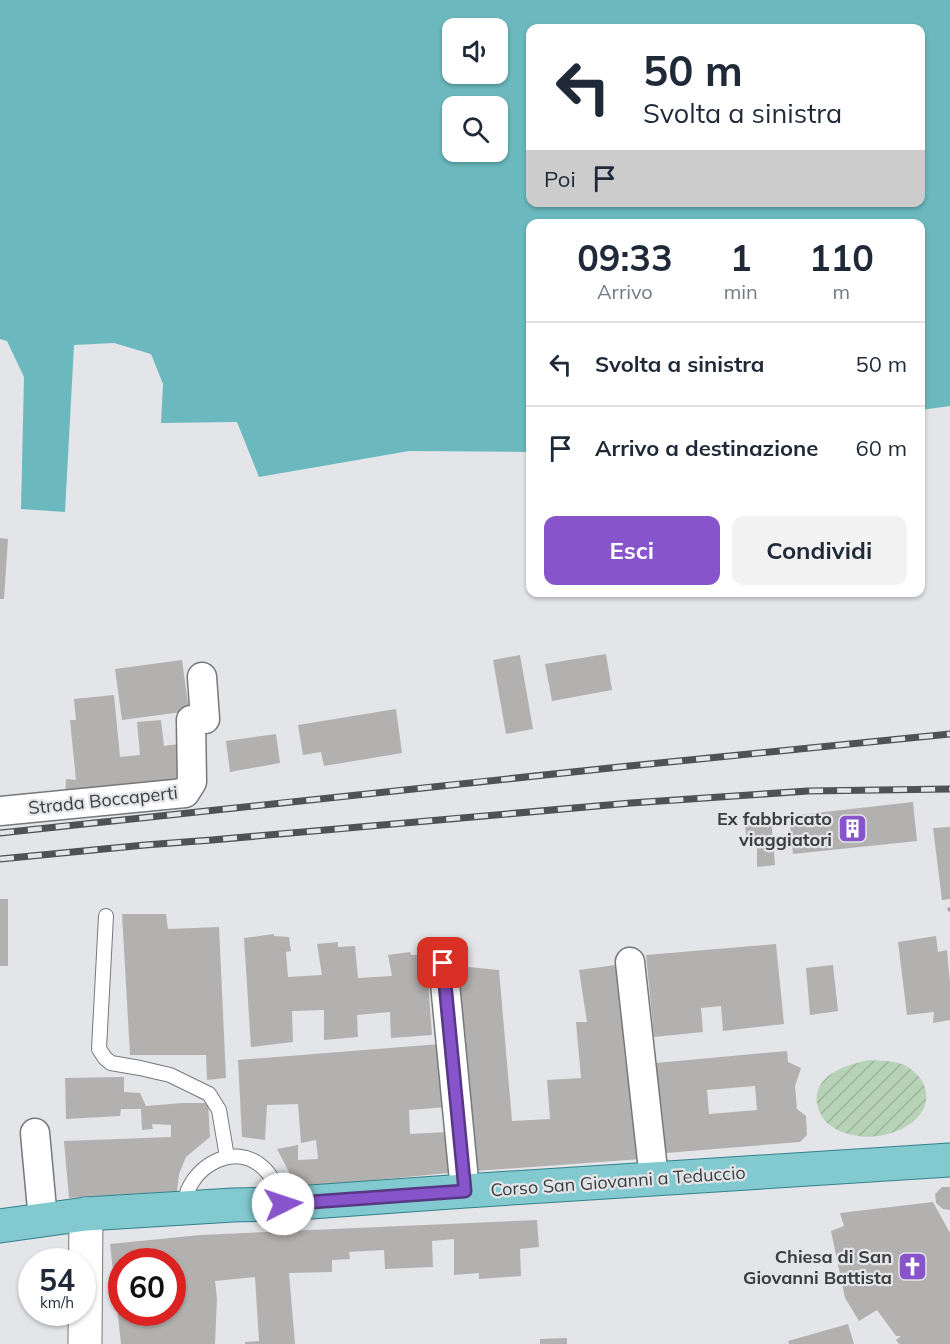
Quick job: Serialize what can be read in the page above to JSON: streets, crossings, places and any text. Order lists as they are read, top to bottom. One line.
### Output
{"streets":{"main road":["Corso San Giovanni a Teduccio"],"street":["Strada Boccaperti"]},"places":{"building":["Ex fabbricato viaggiatori"],"church":["Chiesa di San Giovanni Battista"]},"page":{"turn":["50 m","Svolta a sinistra"],"then":"Poi","eta":["09:33","Arrivo","1","min","110","m"],"list":[{"name":"Svolta a sinistra","value":"50 m"},{"name":"Arrivo a destinazione","value":"60 m"}],"buttons":["Esci","Condividi"],"speed":"54 km/h","limit":"60"}}
